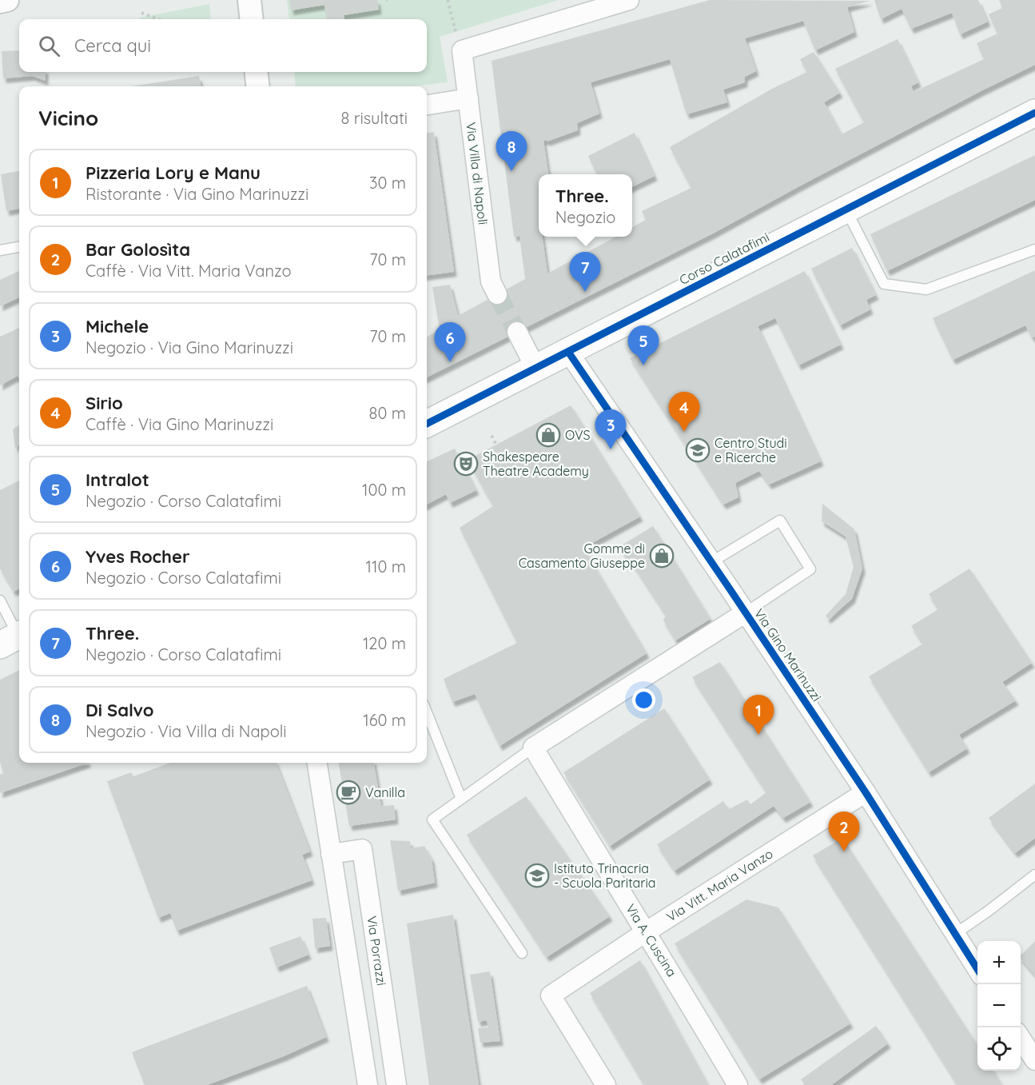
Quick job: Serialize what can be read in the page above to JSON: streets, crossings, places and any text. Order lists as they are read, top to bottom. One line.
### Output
{"streets":{"main road":["Corso Calatafimi"],"street":["Via Villa di Napoli","Via Gino Marinuzzi","Via Vitt. Maria Vanzo","Via A. Cuscina","Via Porrazzi"]},"crossings":[["Corso Calatafimi","Via Gino Marinuzzi"],["Via Gino Marinuzzi","Via Vitt. Maria Vanzo"],["Via Vitt. Maria Vanzo","Via A. Cuscina"]],"places":{"shop":["OVS","Gomme di Casamento Giuseppe"],"school or university":["Centro Studi e Ricerche","Istituto Trinacria - Scuola Paritaria"],"theatre":["Shakespeare Theatre Academy"],"cafe":["Vanilla"]},"page":{"search":"Cerca qui","heading":["Vicino","8 risultati"],"pins":["8","7","6","5","4","3","1","2"],"list":[{"mark":"1","name":"Pizzeria Lory e Manu","note":"Ristorante · Via Gino Marinuzzi","value":"30 m"},{"mark":"2","name":"Bar Golosìta","note":"Caffè · Via Vitt. Maria Vanzo","value":"70 m"},{"mark":"3","name":"Michele","note":"Negozio · Via Gino Marinuzzi","value":"70 m"},{"mark":"4","name":"Sirio","note":"Caffè · Via Gino Marinuzzi","value":"80 m"},{"mark":"5","name":"Intralot","note":"Negozio · Corso Calatafimi","value":"100 m"},{"mark":"6","name":"Yves Rocher","note":"Negozio · Corso Calatafimi","value":"110 m"},{"mark":"7","name":"Three.","note":"Negozio · Corso Calatafimi","value":"120 m"},{"mark":"8","name":"Di Salvo","note":"Negozio · Via Villa di Napoli","value":"160 m"}],"popup":["Three.","Negozio"],"map_buttons":["+","−"]}}
